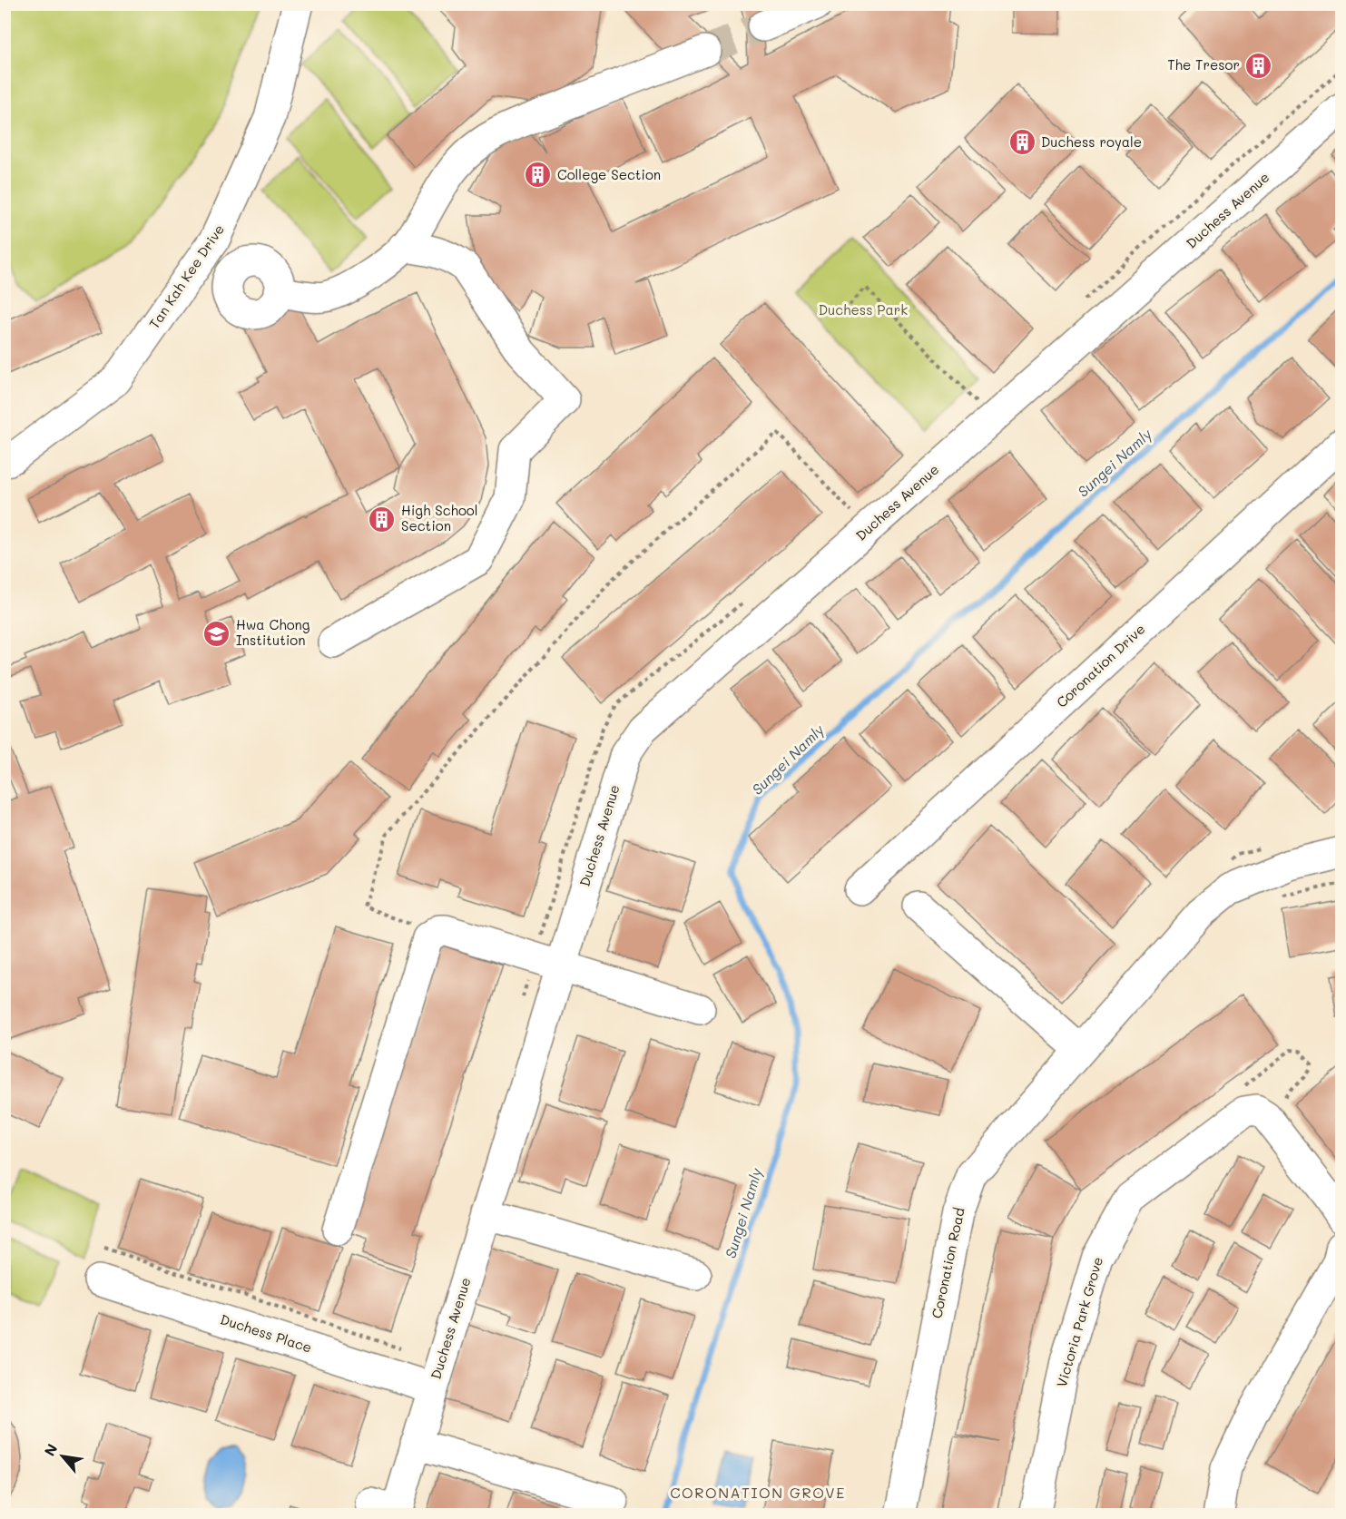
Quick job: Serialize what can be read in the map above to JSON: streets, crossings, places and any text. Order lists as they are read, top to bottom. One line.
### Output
{"streets":{"street":["Duchess Avenue","Tan Kah Kee Drive","Coronation Drive","Coronation Road","Victoria Park Grove","Duchess Place"]},"crossings":[["Duchess Avenue","Duchess Place"]],"districts":["CORONATION GROVE"],"water":["Sungei Namly"],"parks":["Duchess Park"],"places":{"building":["The Tresor","Duchess royale","College Section","High School Section"],"school or university":["Hwa Chong Institution"]},"north":"top left"}
